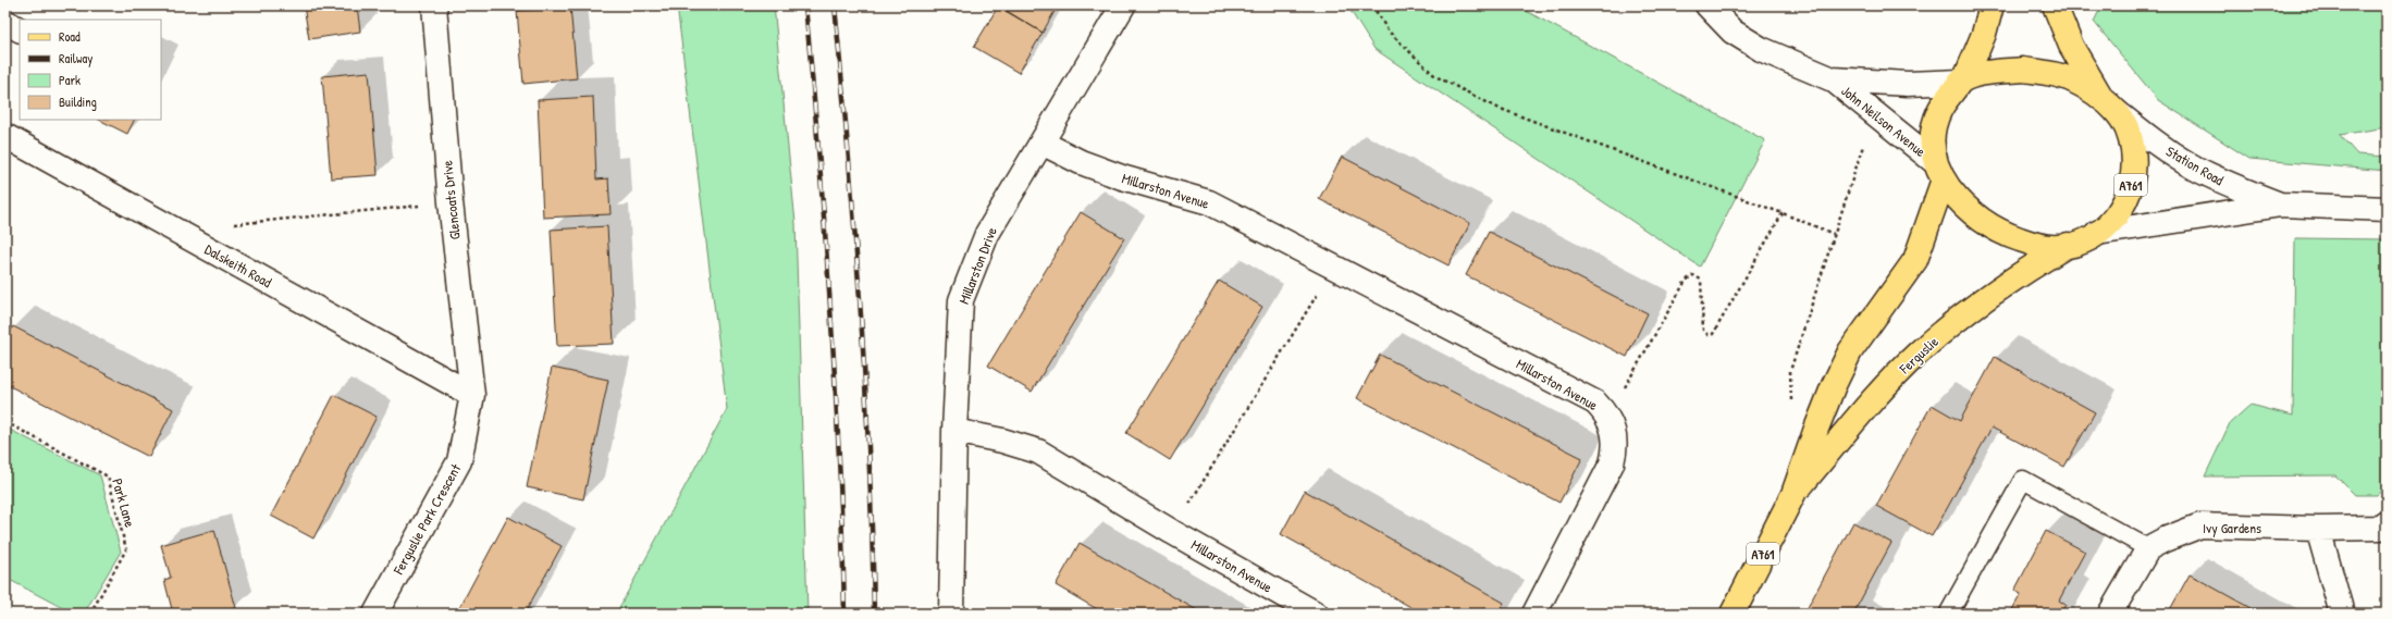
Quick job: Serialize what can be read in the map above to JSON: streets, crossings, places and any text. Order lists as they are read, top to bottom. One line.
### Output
{"streets":{"main road":["A761","Ferguslie"],"street":["John Neilson Avenue","Station Road","Millarston Avenue","Glencoats Drive","Dalskeith Road","Millarston Drive","Ferguslie Park Crescent","Ivy Gardens"],"path":["Park Lane"]},"crossings":[["John Neilson Avenue","A761"],["John Neilson Avenue","Ferguslie"],["Station Road","A761"],["A761","Ferguslie"],["Millarston Avenue","Millarston Drive"],["Glencoats Drive","Dalskeith Road"],["Glencoats Drive","Ferguslie Park Crescent"],["Dalskeith Road","Ferguslie Park Crescent"]],"legend":["Road","Railway","Park","Building"]}
